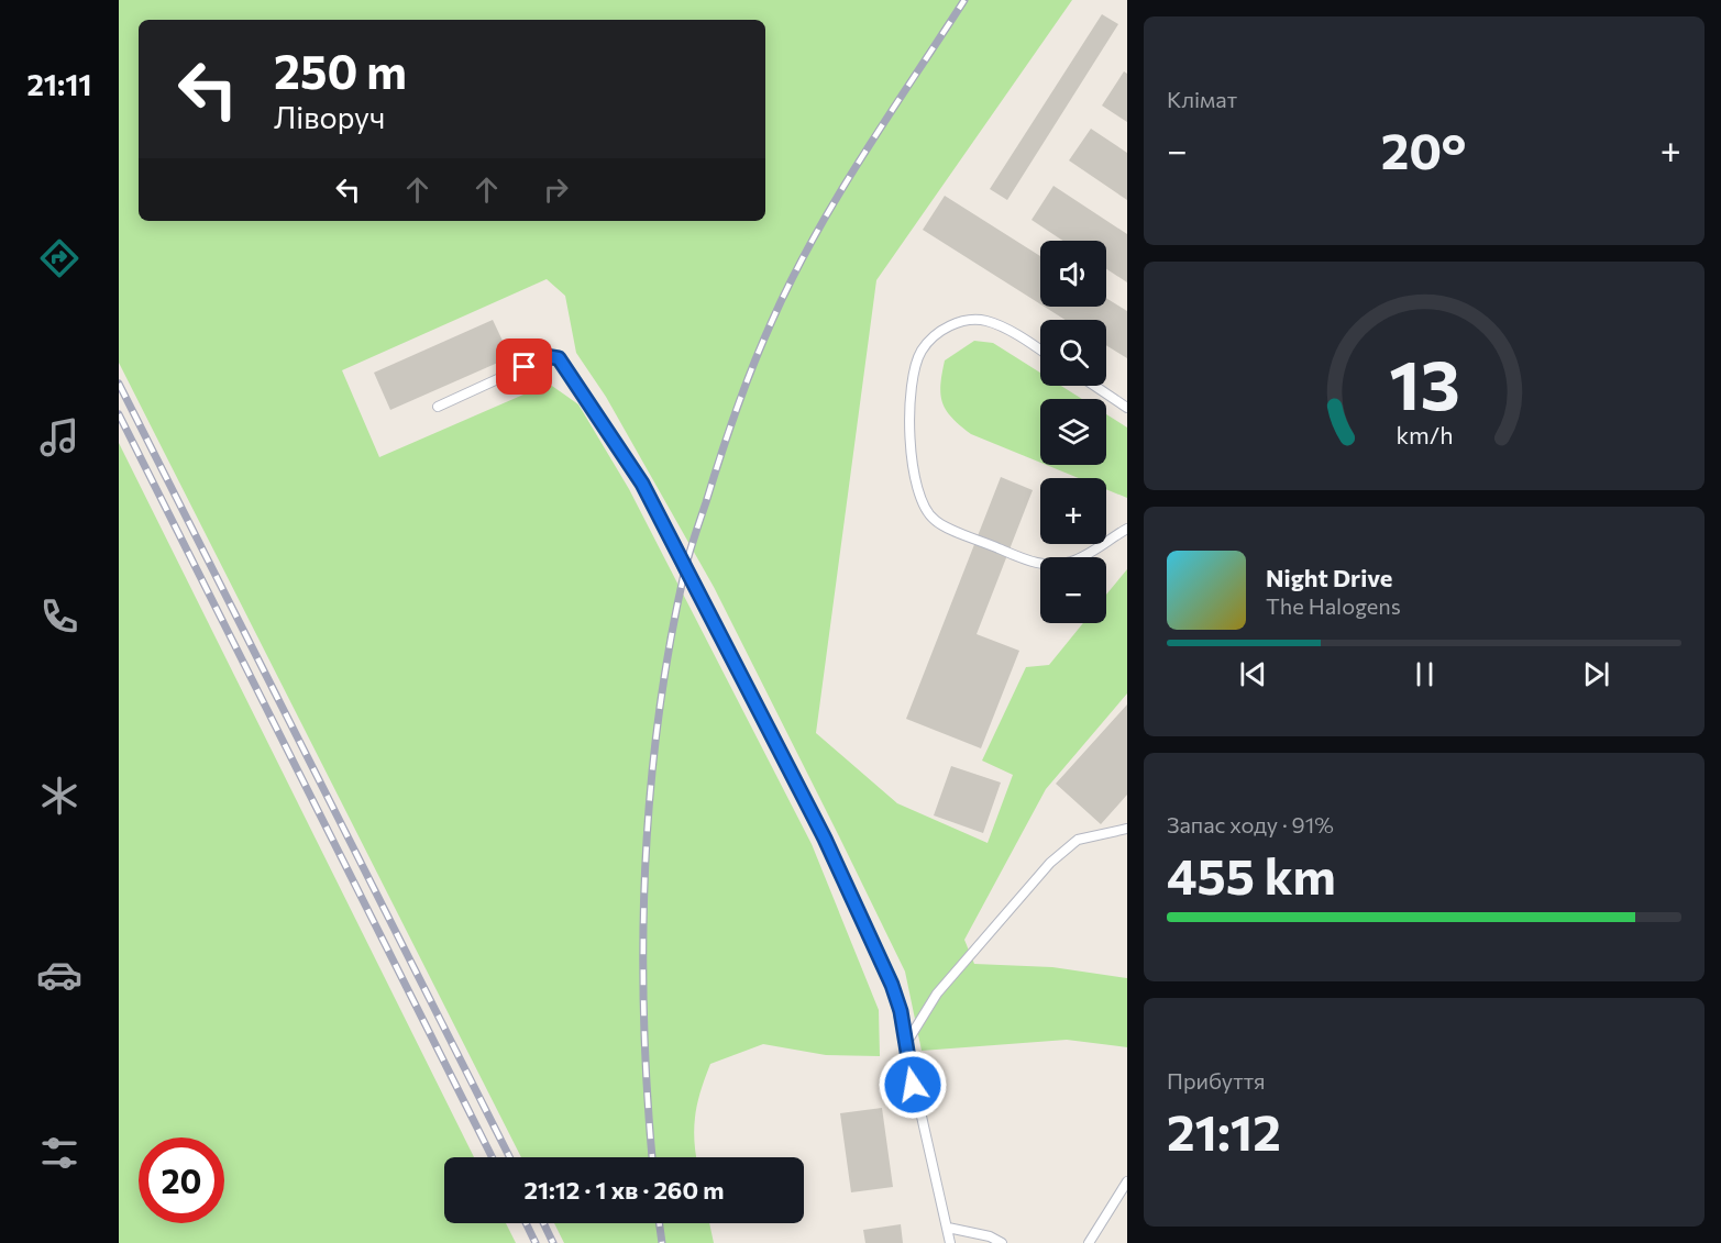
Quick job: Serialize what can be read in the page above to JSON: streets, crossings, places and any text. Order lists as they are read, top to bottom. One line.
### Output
{"page":{"tabs":"21:11","tile":["Клімат",["Запас ходу · 91%","455 km"],["Прибуття","21:12"]],"turn":["250 m","Ліворуч"],"heat":["−","20°","+"],"map_buttons":["+","−"],"song":["Night Drive","The Halogens"],"limit":"20","trip":"21:12 · 1 хв · 260 m","gauge":["13","km/h"]}}
